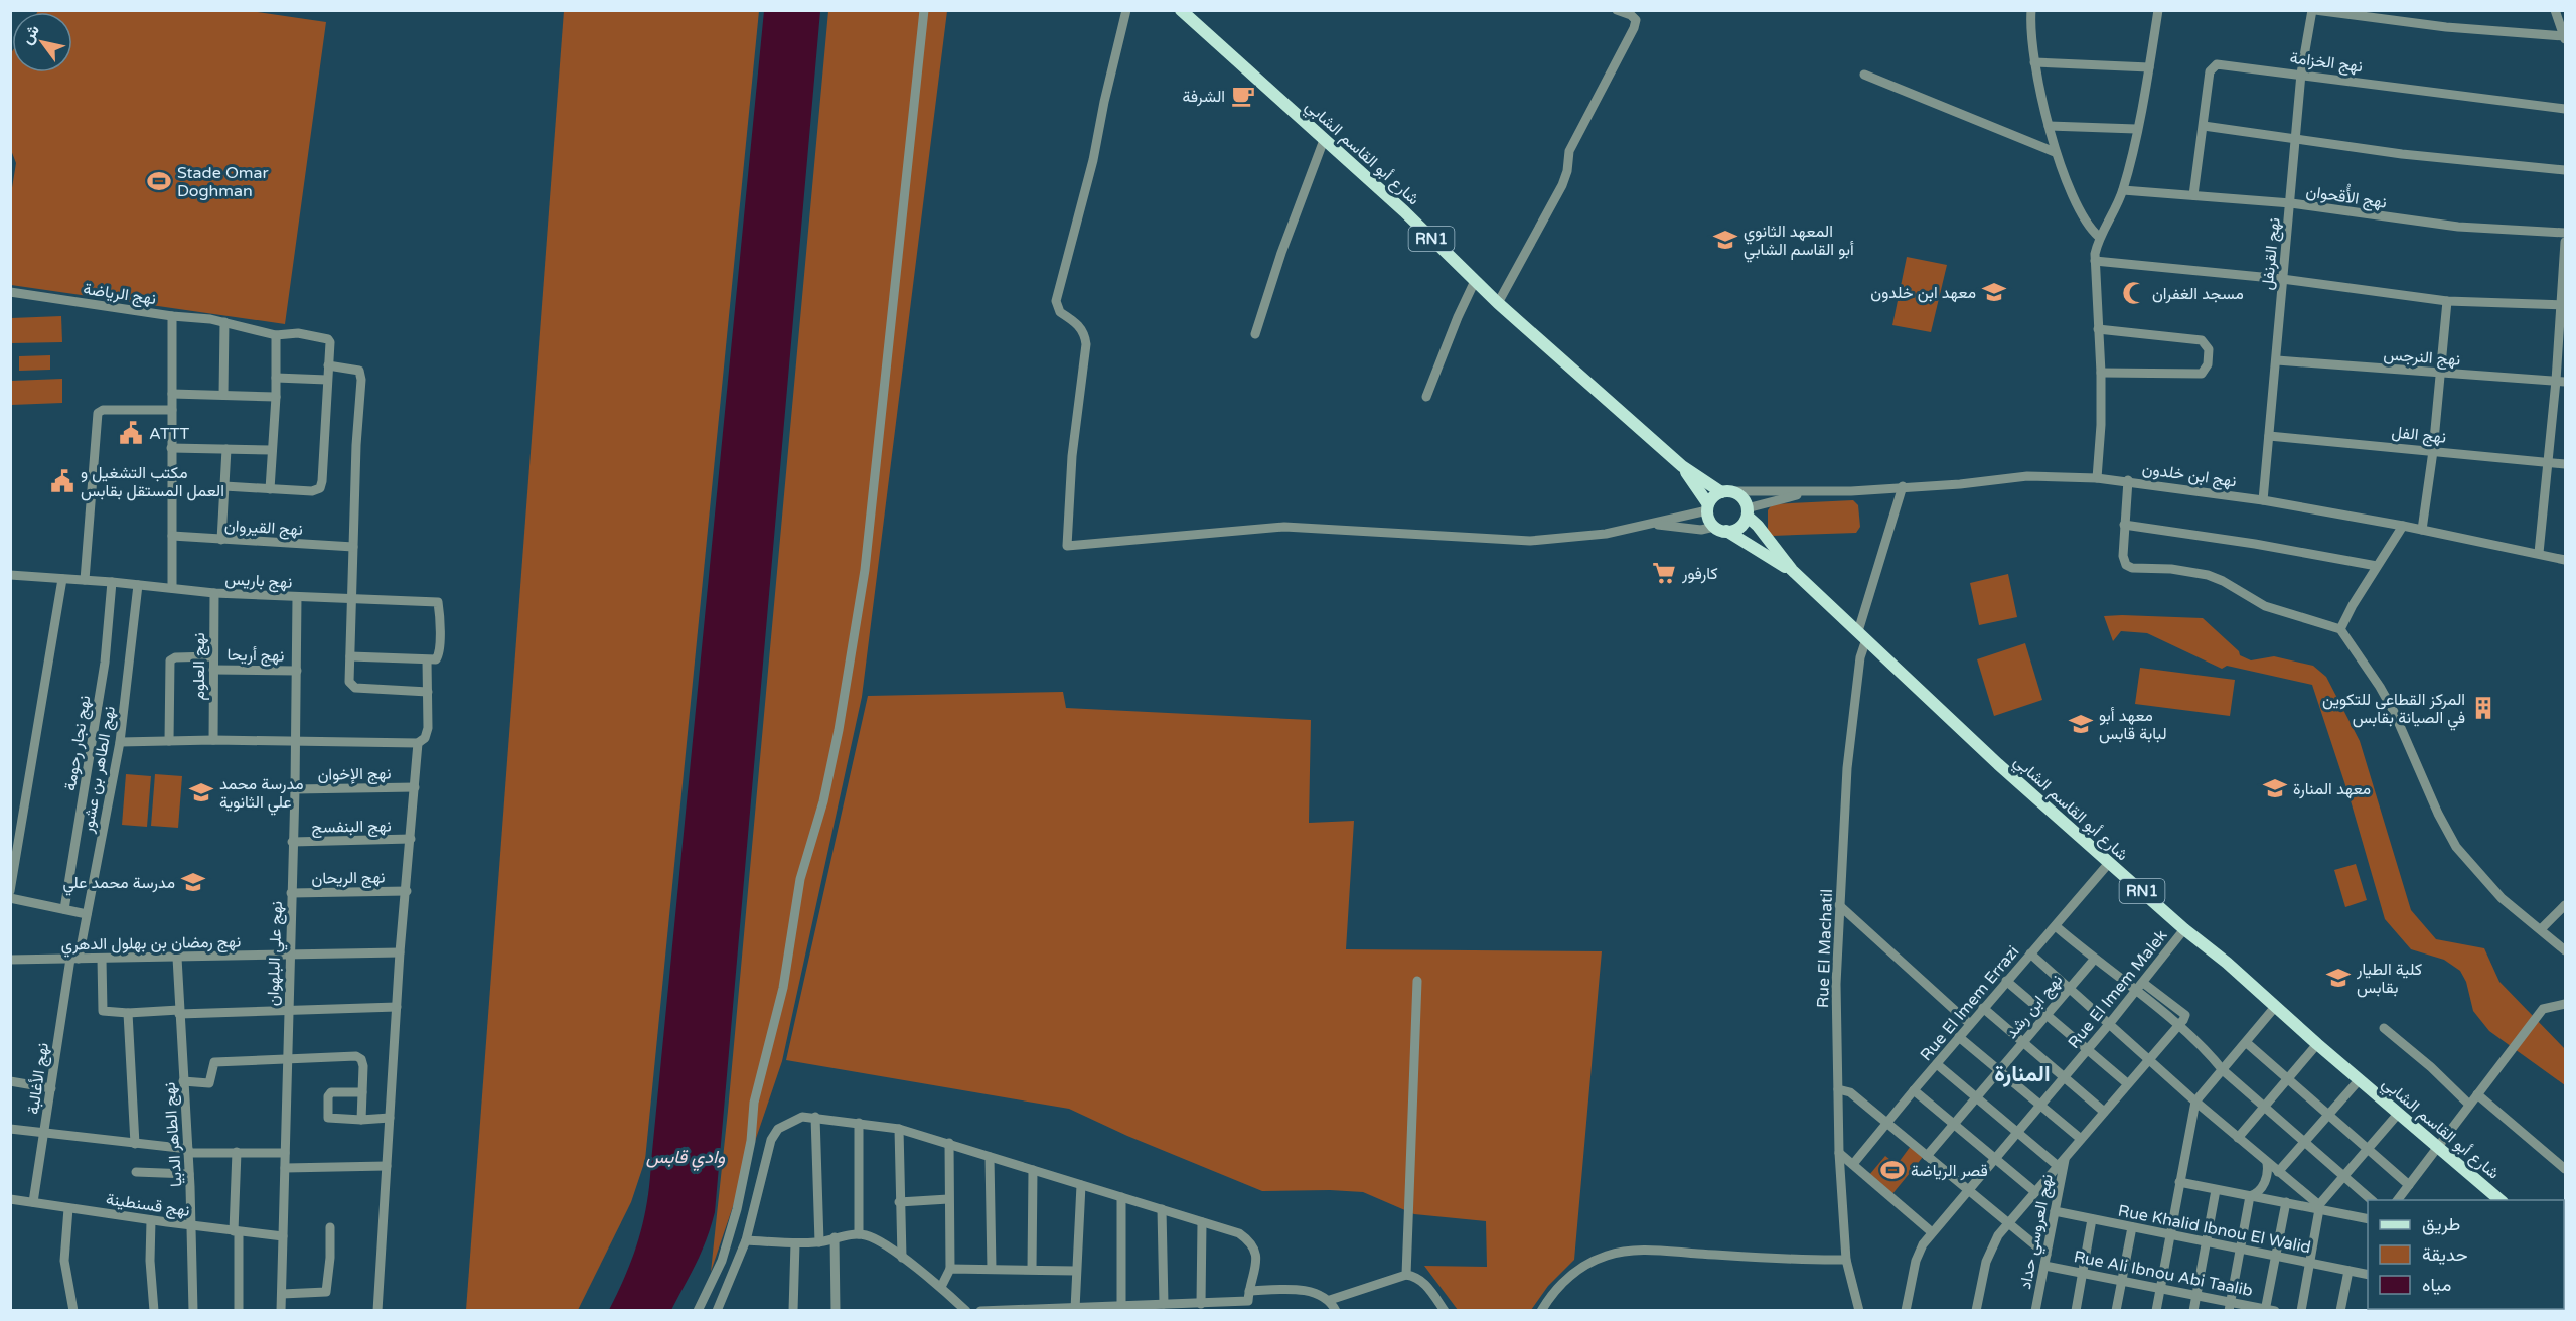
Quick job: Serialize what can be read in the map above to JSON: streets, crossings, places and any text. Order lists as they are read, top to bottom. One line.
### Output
{"streets":{"main road":["شارع أبو القاسم الشابي","RN1"],"street":["نهج الخزامة","نهج الأُقحوان","نهج القرنفل","نهج الرياضة","نهج النرجس","نهج الفل","نهج ابن خلدون","نهج القيروان","نهج باريس","نهج أريحا","نهج العلوم","نهج نجار رحومة","نهج الطاهر بن عشور","نهج الإخوان","نهج البنفسج","نهج الريحان","نهج رمضان بن بهلول الدهري","Rue El Machatil","نهج علي البلهوان","Rue El Imem Malek","Rue El Imem Errazi","نهج ابن رشد","نهج الأغالبة","نهج الطاهر الدبيا","نهج قسنطينة","Rue Khalid Ibnou El Walid","نهج العروسي حداد","Rue Ali Ibnou Abi Taalib"]},"crossings":[["نهج الخزامة","نهج الأُقحوان"],["نهج الخزامة","نهج القرنفل"],["شارع أبو القاسم الشابي","RN1"],["شارع أبو القاسم الشابي","Rue El Machatil"],["شارع أبو القاسم الشابي","Rue El Imem Malek"],["شارع أبو القاسم الشابي","Rue El Imem Errazi"],["نهج الأُقحوان","نهج القرنفل"],["نهج القرنفل","نهج النرجس"],["نهج القرنفل","نهج الفل"],["نهج القرنفل","نهج ابن خلدون"],["نهج ابن خلدون","Rue El Machatil"],["نهج باريس","نهج العلوم"],["نهج باريس","نهج نجار رحومة"],["نهج باريس","نهج الطاهر بن عشور"],["نهج باريس","نهج علي البلهوان"],["نهج أريحا","نهج العلوم"],["نهج أريحا","نهج علي البلهوان"],["نهج الطاهر بن عشور","نهج رمضان بن بهلول الدهري"],["نهج الطاهر بن عشور","نهج الأغالبة"],["نهج الإخوان","نهج علي البلهوان"],["نهج البنفسج","نهج علي البلهوان"],["نهج الريحان","نهج علي البلهوان"],["نهج رمضان بن بهلول الدهري","نهج علي البلهوان"],["نهج رمضان بن بهلول الدهري","نهج الأغالبة"],["نهج رمضان بن بهلول الدهري","نهج الطاهر الدبيا"],["نهج علي البلهوان","نهج قسنطينة"],["نهج الأغالبة","نهج قسنطينة"],["نهج الطاهر الدبيا","نهج قسنطينة"],["Rue Khalid Ibnou El Walid","نهج العروسي حداد"],["نهج العروسي حداد","Rue Ali Ibnou Abi Taalib"]],"districts":["المنارة"],"water":["وادي قابس"],"places":{"cafe":["الشرفة"],"sports":["Stade Omar Doghman","قصر الرياضة"],"school or university":["المعهد الثانوي أبو القاسم الشابي","معهد ابن خلدون","معهد أبو لبابة قابس","معهد المنارة","مدرسة محمد علي الثانوية","مدرسة محمد علي","كلية الطيار بقابس"],"mosque":["مسجد الغفران"],"public building":["ATTT","مكتب التشغيل و العمل المستقل بقابس"],"supermarket":["كارفور"],"building":["المركز القطاعى للتكوين في الصيانة بقابس"]},"legend":["طريق","حديقة","مياه"],"north":"top left"}
